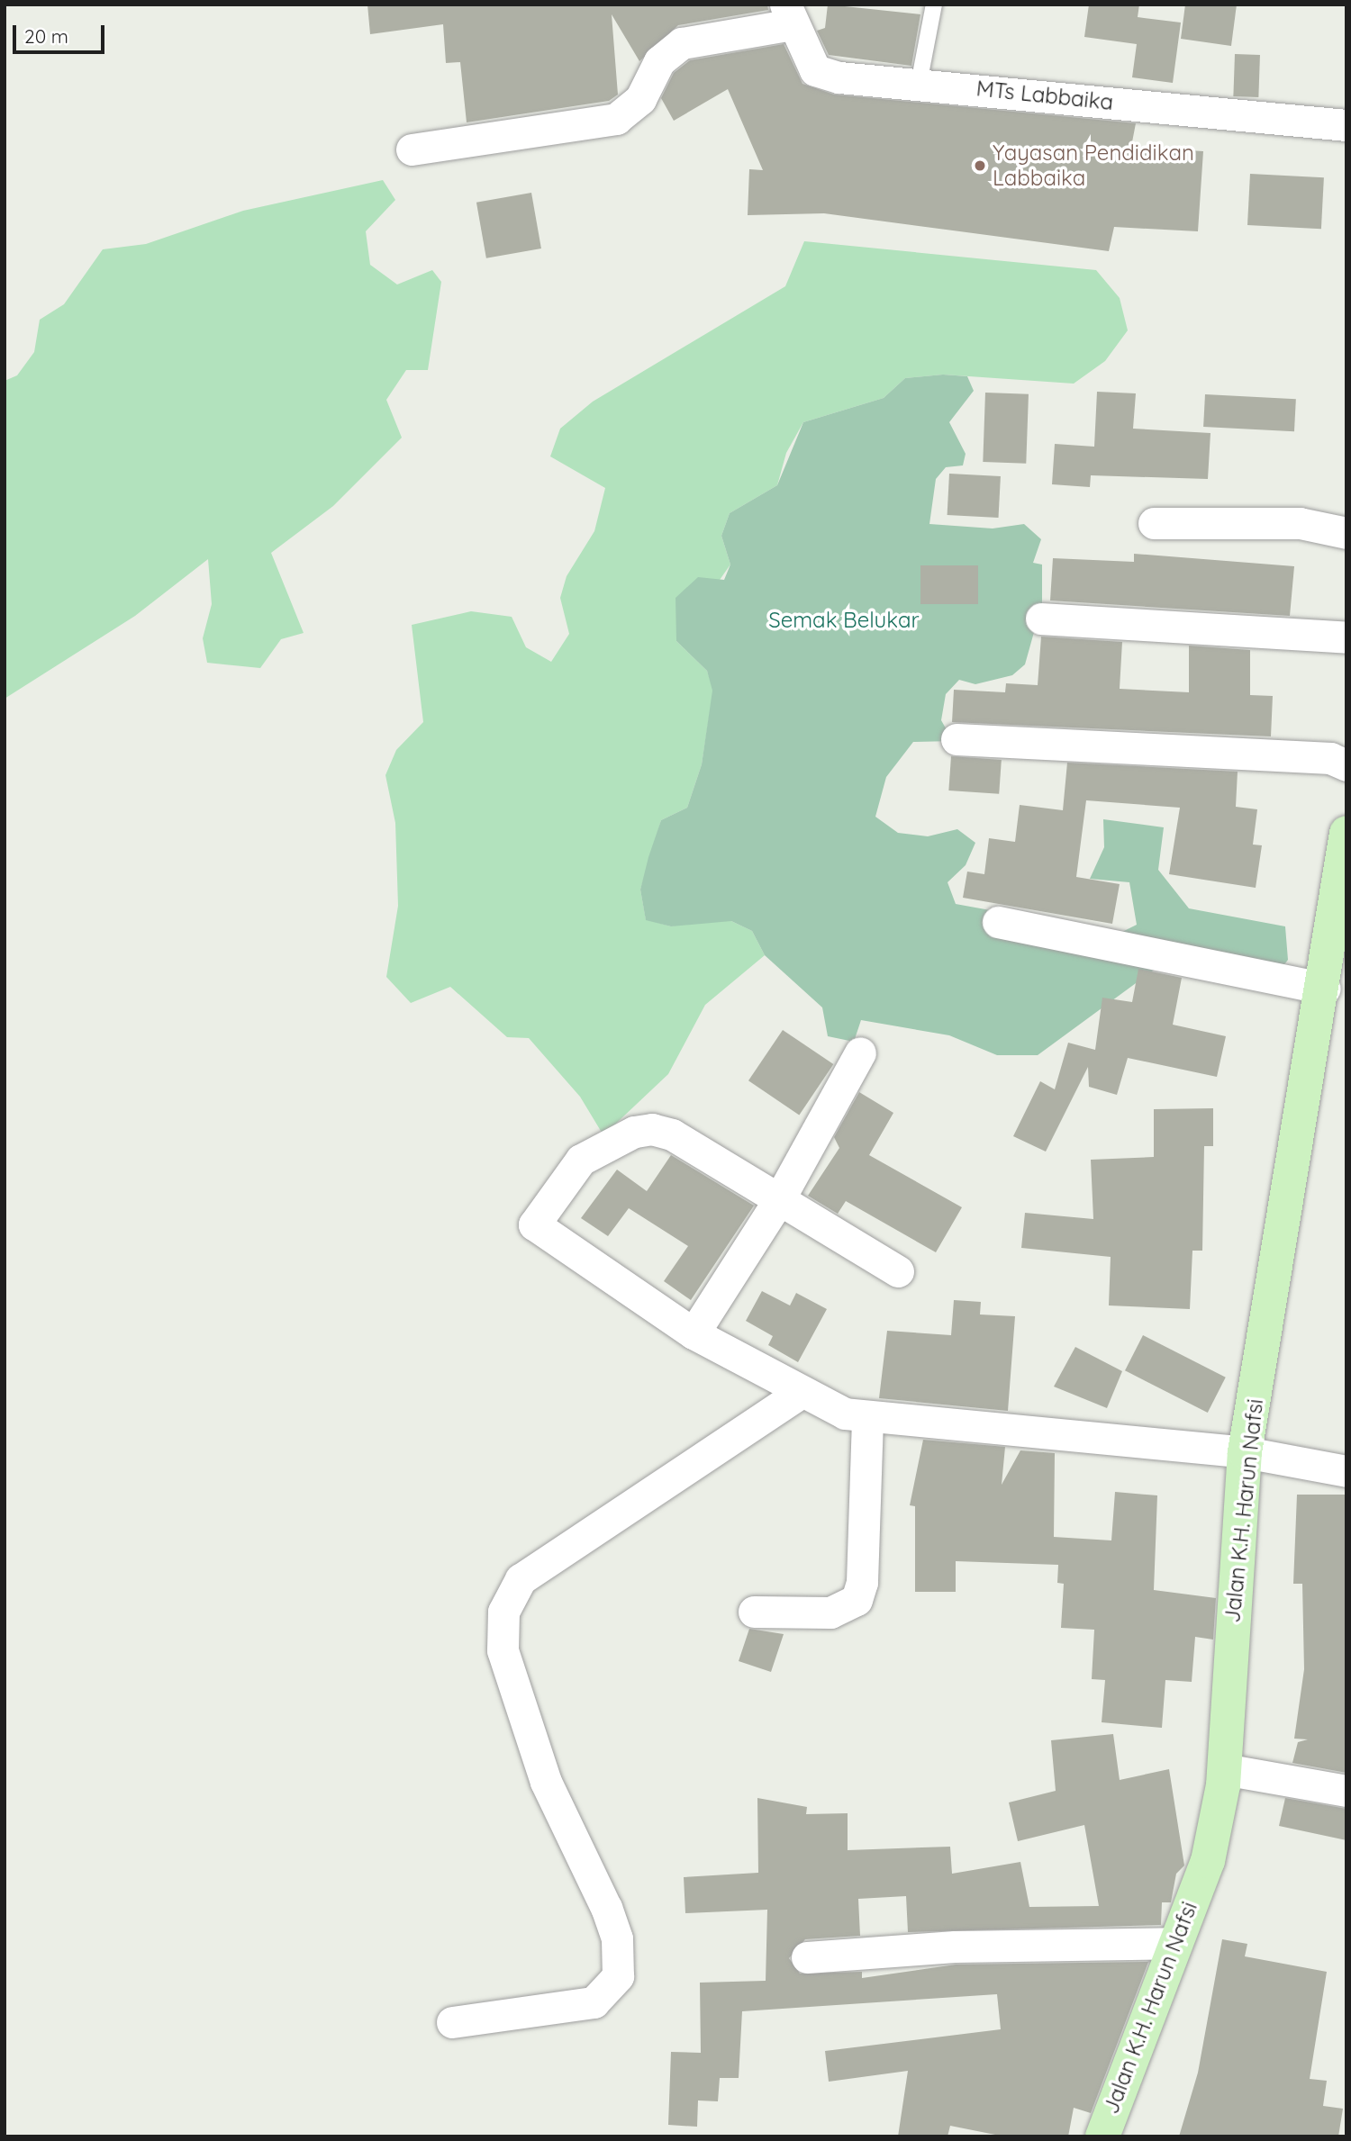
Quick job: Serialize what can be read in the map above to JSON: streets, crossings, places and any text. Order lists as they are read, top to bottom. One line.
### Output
{"streets":{"main road":["Jalan K.H. Harun Nafsi"],"street":["MTs Labbaika"]},"parks":["Semak Belukar"],"places":["Yayasan Pendidikan Labbaika"],"scale_bar":"20 m"}
